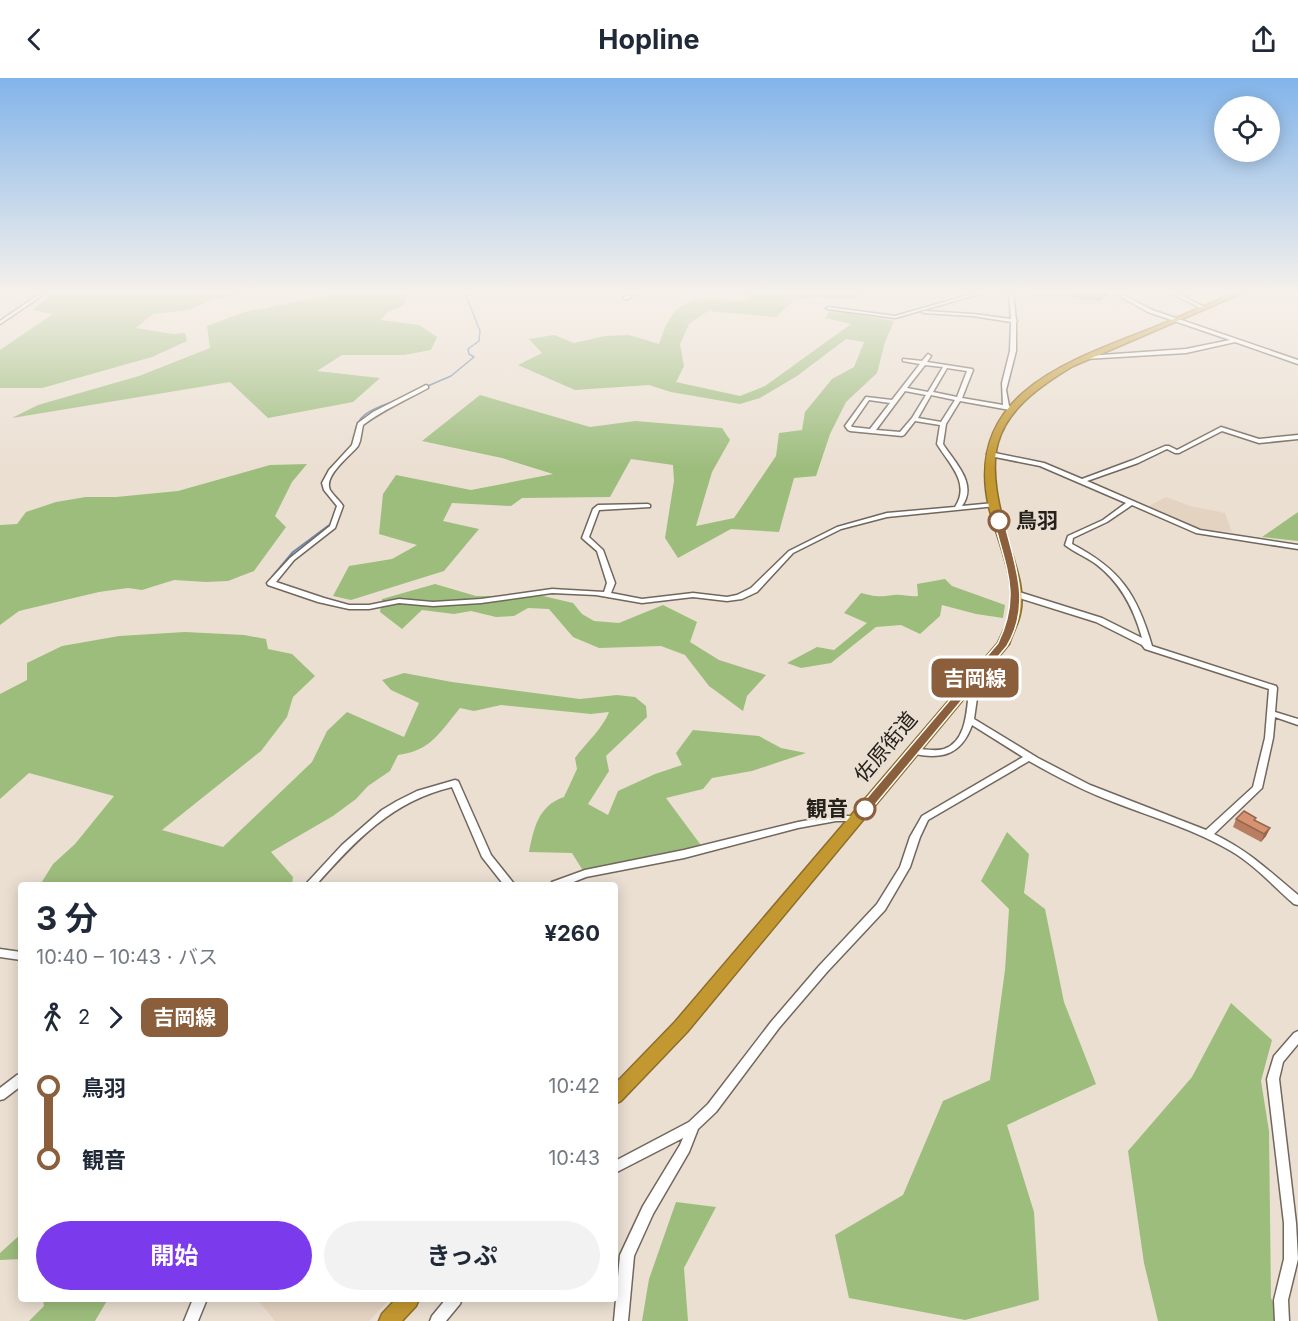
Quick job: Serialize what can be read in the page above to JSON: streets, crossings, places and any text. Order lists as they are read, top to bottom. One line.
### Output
{"streets":{"highway":["佐原街道"]},"places":["鳥羽","観音"],"lines":["bus line 吉岡線"],"page":{"header":"Hopline","on_map":"吉岡線","heading":["3 分","10:40 – 10:43 · バス","¥260"],"legs":["2","吉岡線"],"list":[{"name":"鳥羽","value":"10:42"},{"name":"観音","value":"10:43"}],"buttons":["開始","きっぷ"]}}
